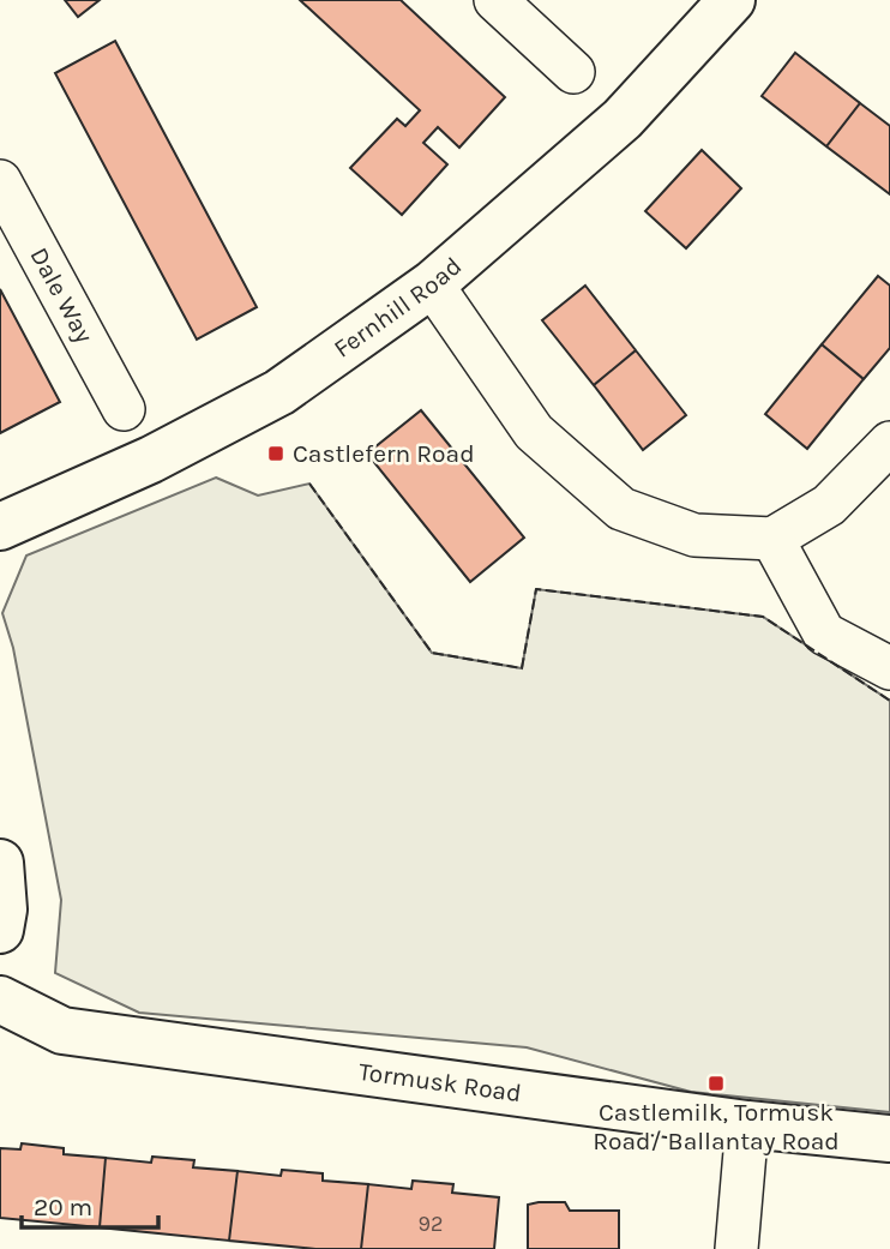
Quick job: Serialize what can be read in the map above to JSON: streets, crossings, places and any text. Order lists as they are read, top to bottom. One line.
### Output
{"streets":{"street":["Dale Way","Fernhill Road","Tormusk Road"]},"places":{"transit":["Castlefern Road","Castlemilk, Tormusk Road/ Ballantay Road"]},"house_numbers":["92"],"scale_bar":"20 m"}
